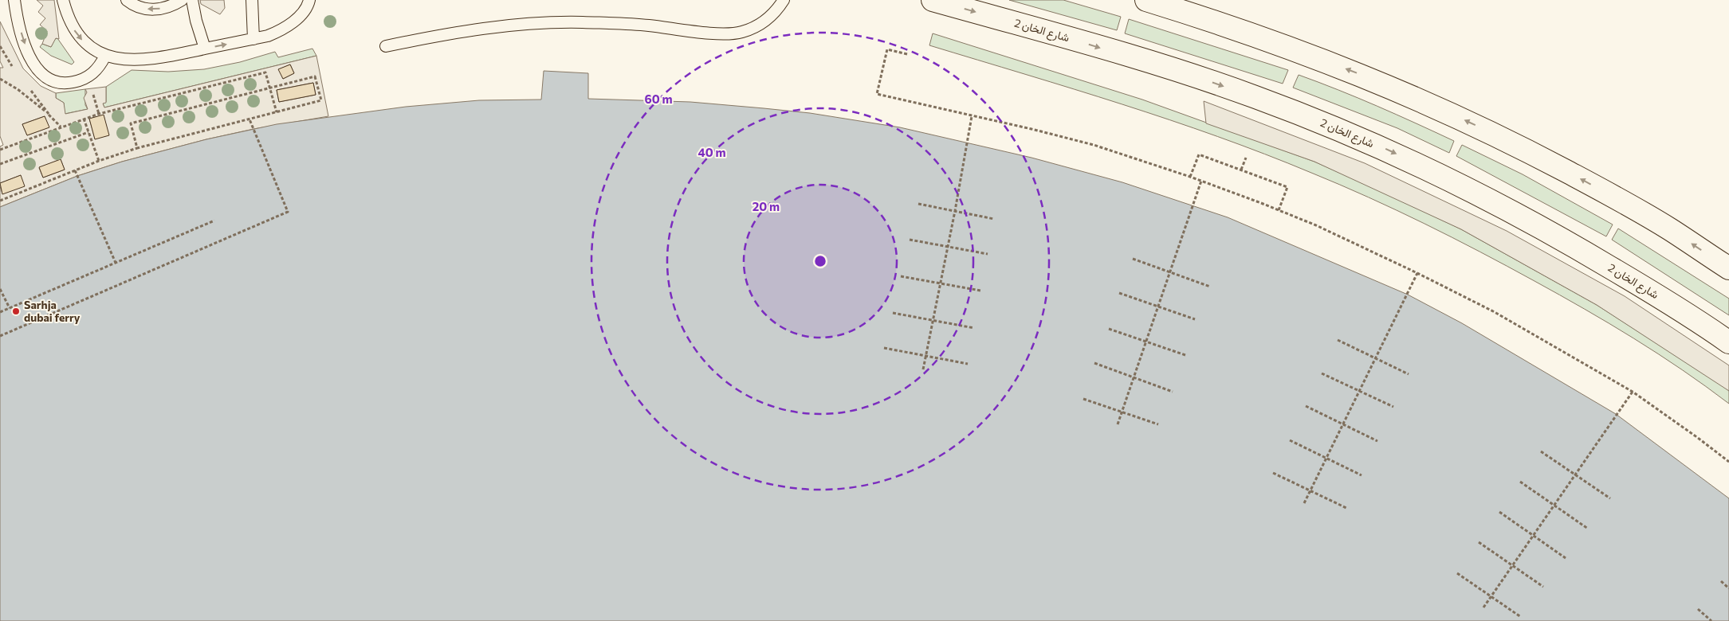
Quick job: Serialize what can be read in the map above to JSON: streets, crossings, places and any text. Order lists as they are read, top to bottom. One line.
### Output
{"streets":{"main road":["شارع الخان 2"]},"places":["Sarhja dubai ferry"],"rings":["60 m","40 m","20 m"]}
